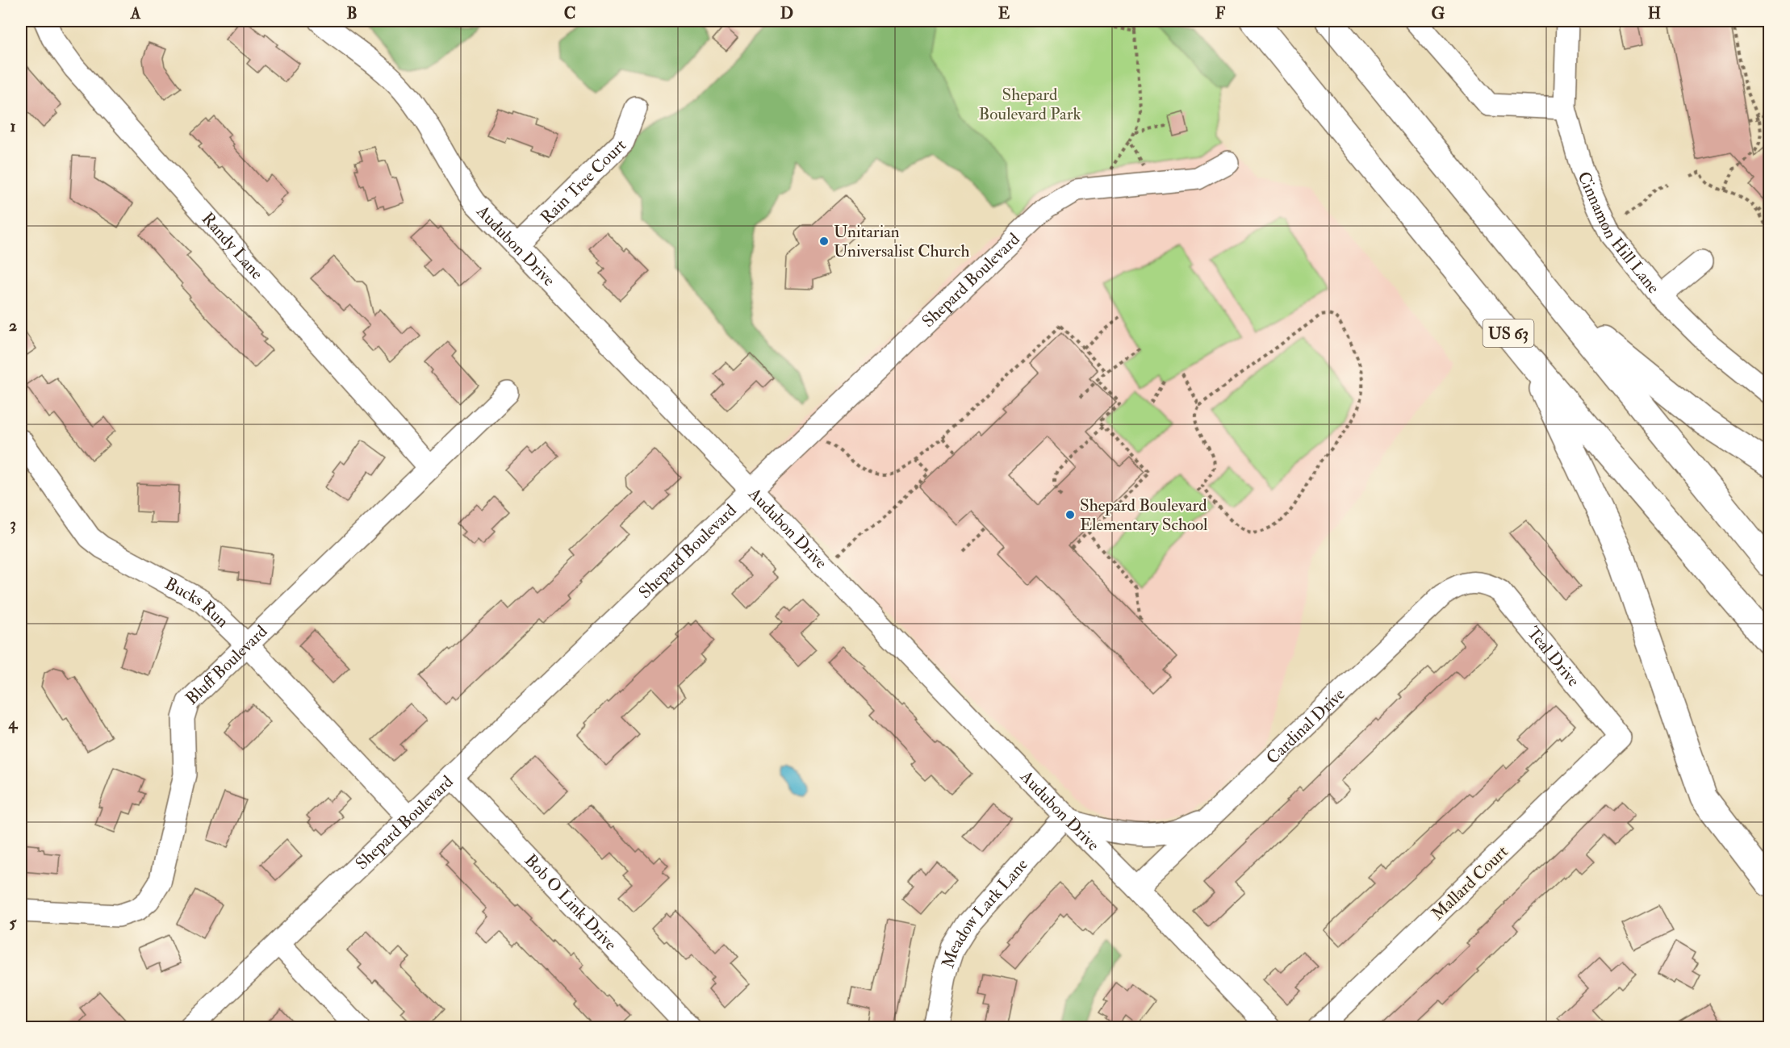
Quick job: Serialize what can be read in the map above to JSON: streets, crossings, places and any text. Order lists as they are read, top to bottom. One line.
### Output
{"streets":{"highway":["US 63"],"street":["Rain Tree Court","Cinnamon Hill Lane","Audubon Drive","Randy Lane","Shepard Boulevard","Bucks Run","Teal Drive","Bluff Boulevard","Cardinal Drive","Mallard Court","Bob O Link Drive","Meadow Lark Lane"]},"crossings":[["Rain Tree Court","Audubon Drive"],["Audubon Drive","Shepard Boulevard"],["Audubon Drive","Cardinal Drive"],["Audubon Drive","Meadow Lark Lane"],["Randy Lane","Bluff Boulevard"],["Shepard Boulevard","Bucks Run"],["Shepard Boulevard","Bob O Link Drive"],["Bucks Run","Bluff Boulevard"],["Teal Drive","Cardinal Drive"],["Teal Drive","Mallard Court"]],"parks":["Shepard Boulevard Park"],"places":["Unitarian Universalist Church","Shepard Boulevard Elementary School"],"grid":{"columns":["A","B","C","D","E","F","G","H"],"rows":["1","2","3","4","5"]}}
